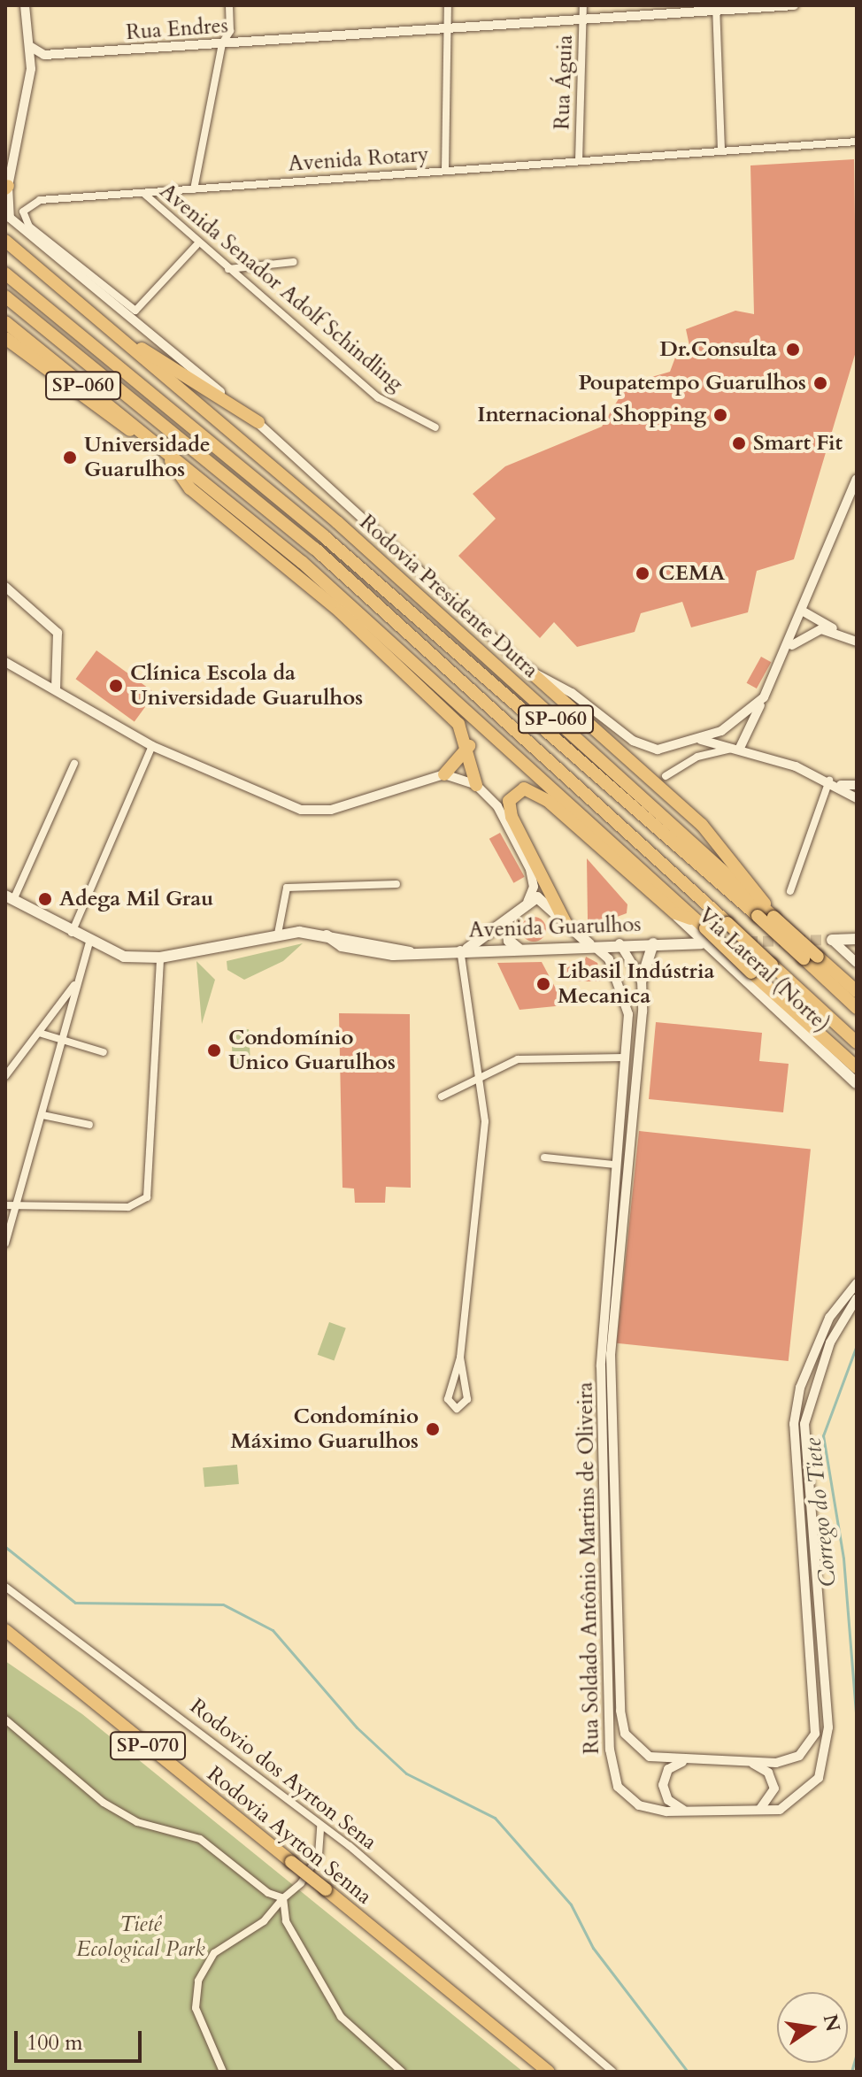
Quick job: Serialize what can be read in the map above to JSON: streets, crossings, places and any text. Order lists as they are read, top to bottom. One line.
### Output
{"streets":{"highway":["SP-060","Rodovia Presidente Dutra","SP-070","Rodovia Ayrton Senna"],"main road":["Avenida Guarulhos","Via Lateral (Norte)"],"street":["Rua Endres","Rua Águia","Avenida Rotary","Avenida Senador Adolf Schindling","Rua Soldado Antônio Martins de Oliveira","Rodovio dos Ayrton Sena"]},"crossings":[["Rua Endres","Rua Águia"],["Rua Águia","Avenida Rotary"],["Avenida Rotary","Avenida Senador Adolf Schindling"],["Avenida Guarulhos","Rua Soldado Antônio Martins de Oliveira"]],"water":["Corrego do Tiete"],"parks":["Tietê Ecological Park"],"places":["Dr.Consulta","Poupatempo Guarulhos","Internacional Shopping","Smart Fit","Universidade Guarulhos","CEMA","Clínica Escola da Universidade Guarulhos","Adega Mil Grau","Libasil Indústria Mecanica","Condomínio Unico Guarulhos","Condomínio Máximo Guarulhos"],"scale_bar":"100 m","north":"right"}
